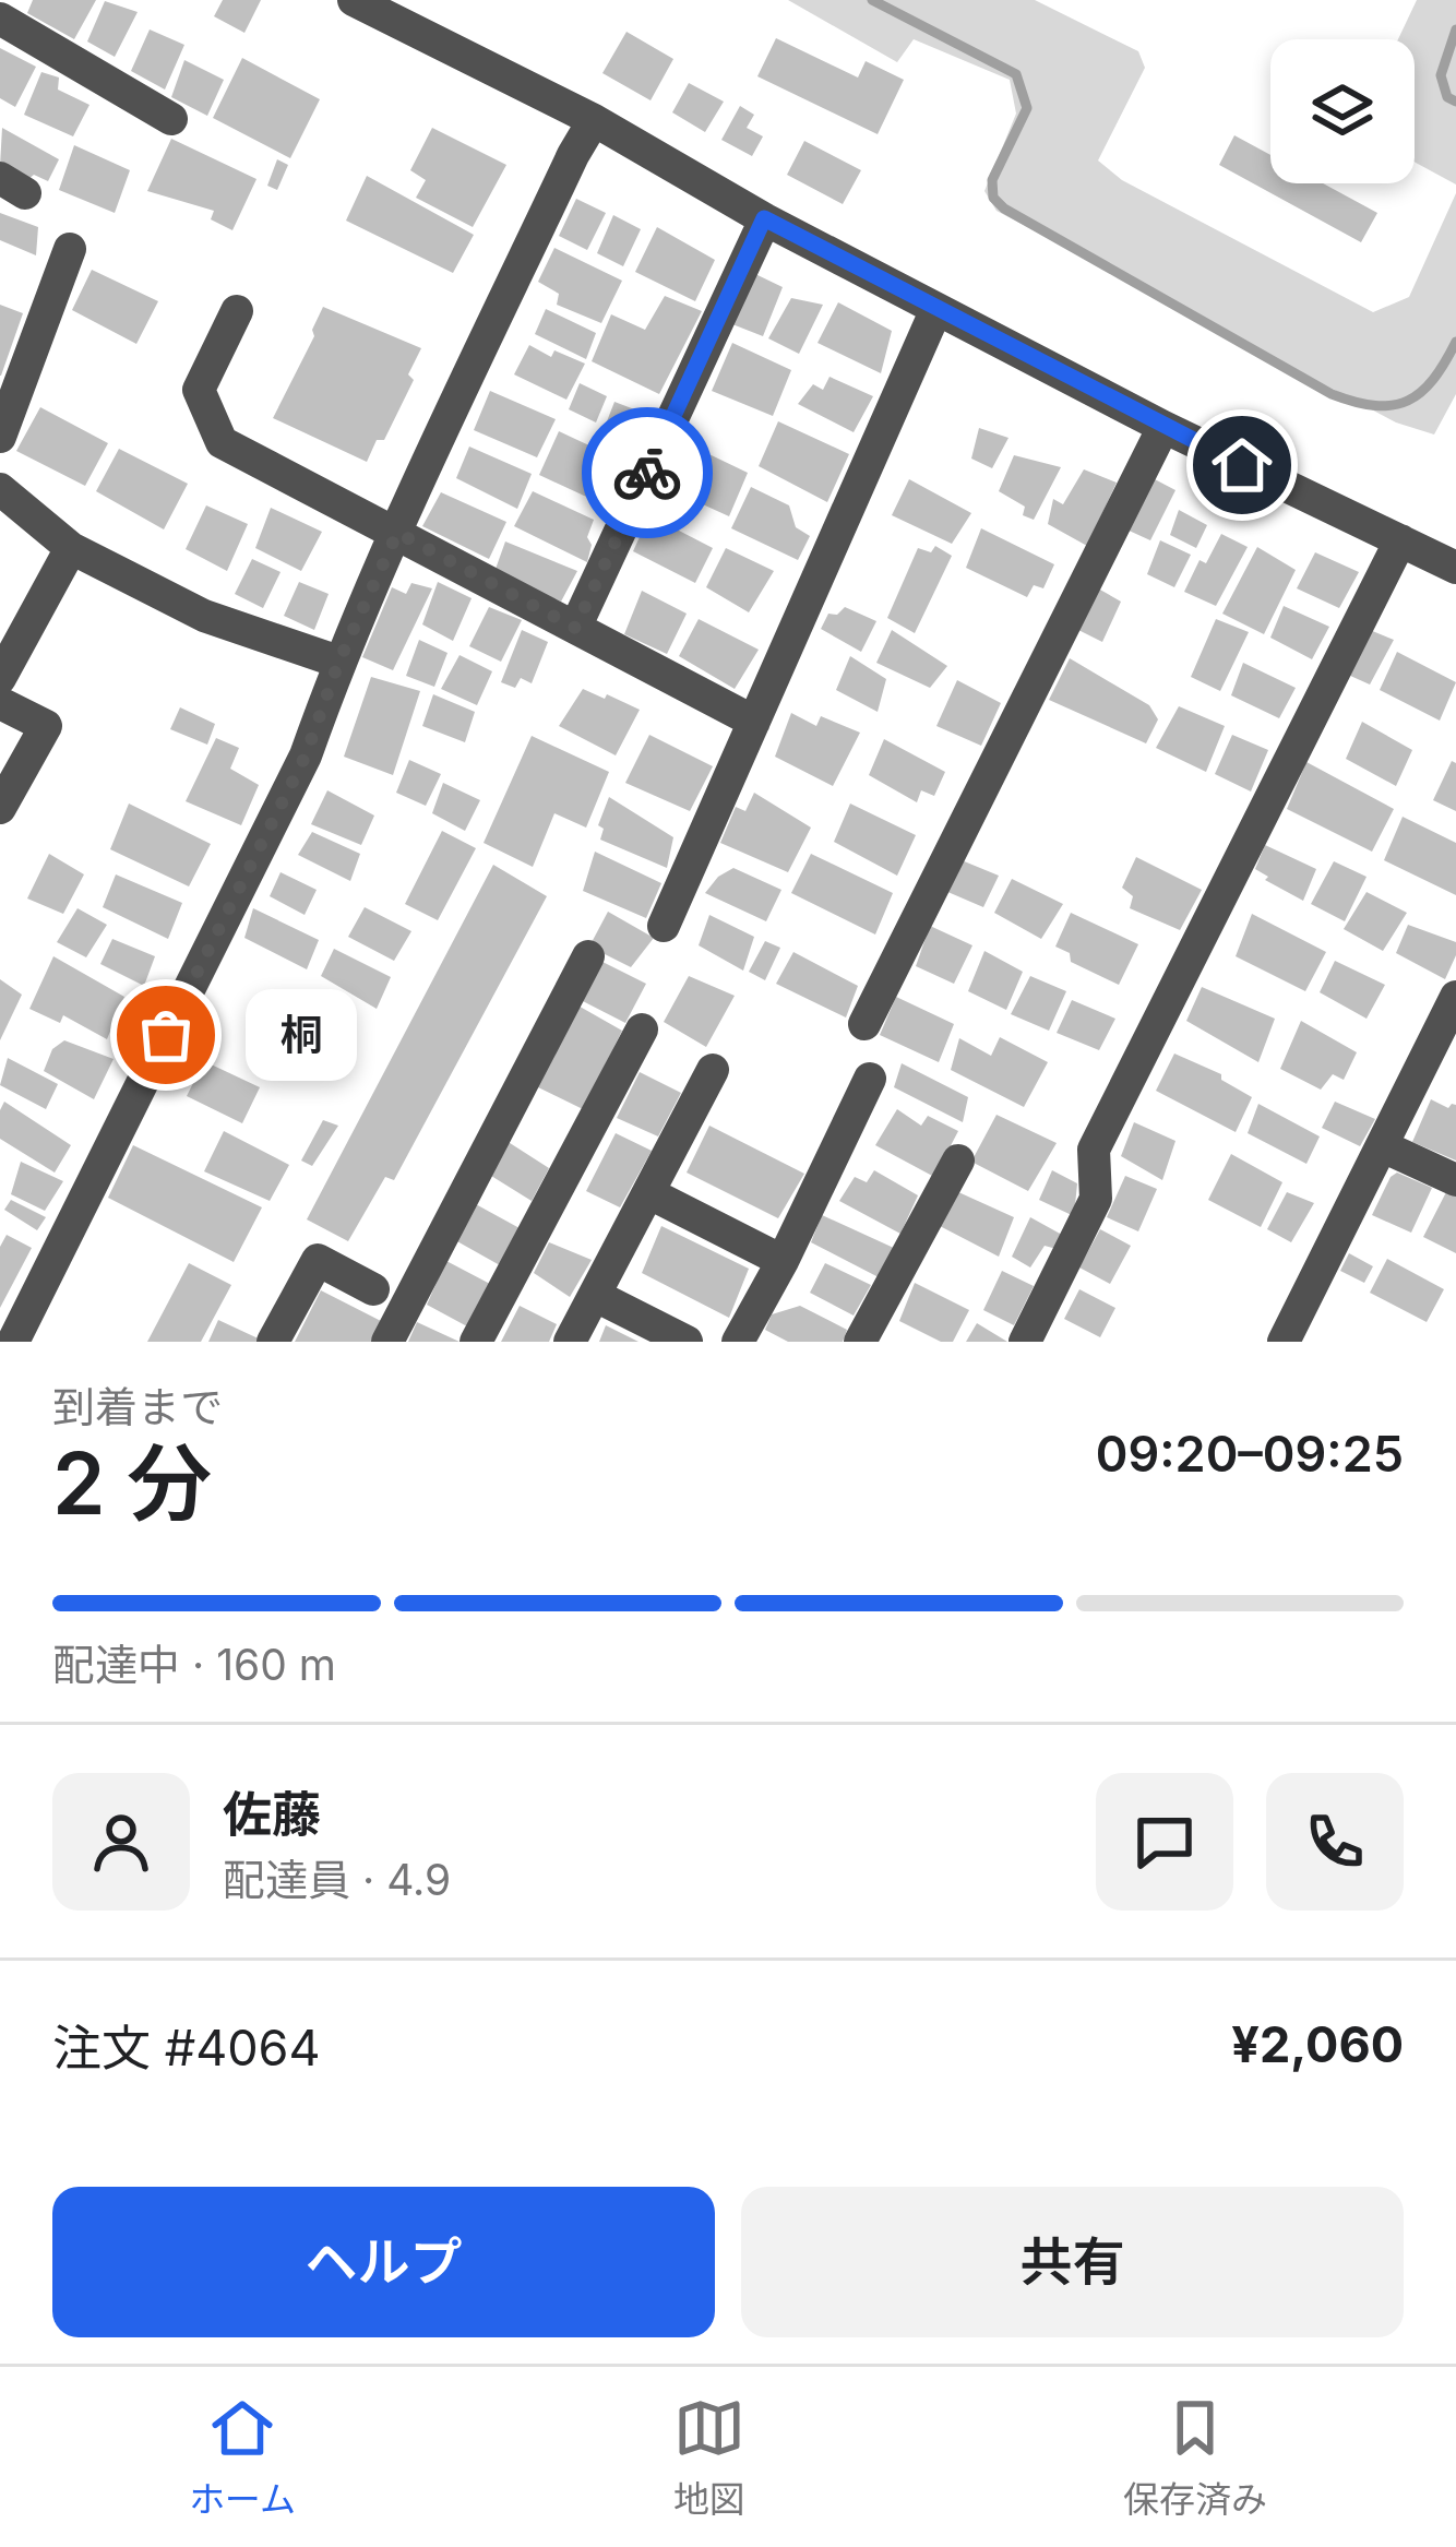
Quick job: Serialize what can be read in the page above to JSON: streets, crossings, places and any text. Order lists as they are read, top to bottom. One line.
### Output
{"places":["桐"],"page":{"bubble":"桐","heading":["2 分","到着まで","09:20–09:25"],"panel":["佐藤","配達員 · 4.9","注文 #4064","¥2,060"],"bar":"配達中 · 160 m","buttons":["ヘルプ","共有"],"tabs":["ホーム","地図","保存済み"]}}
